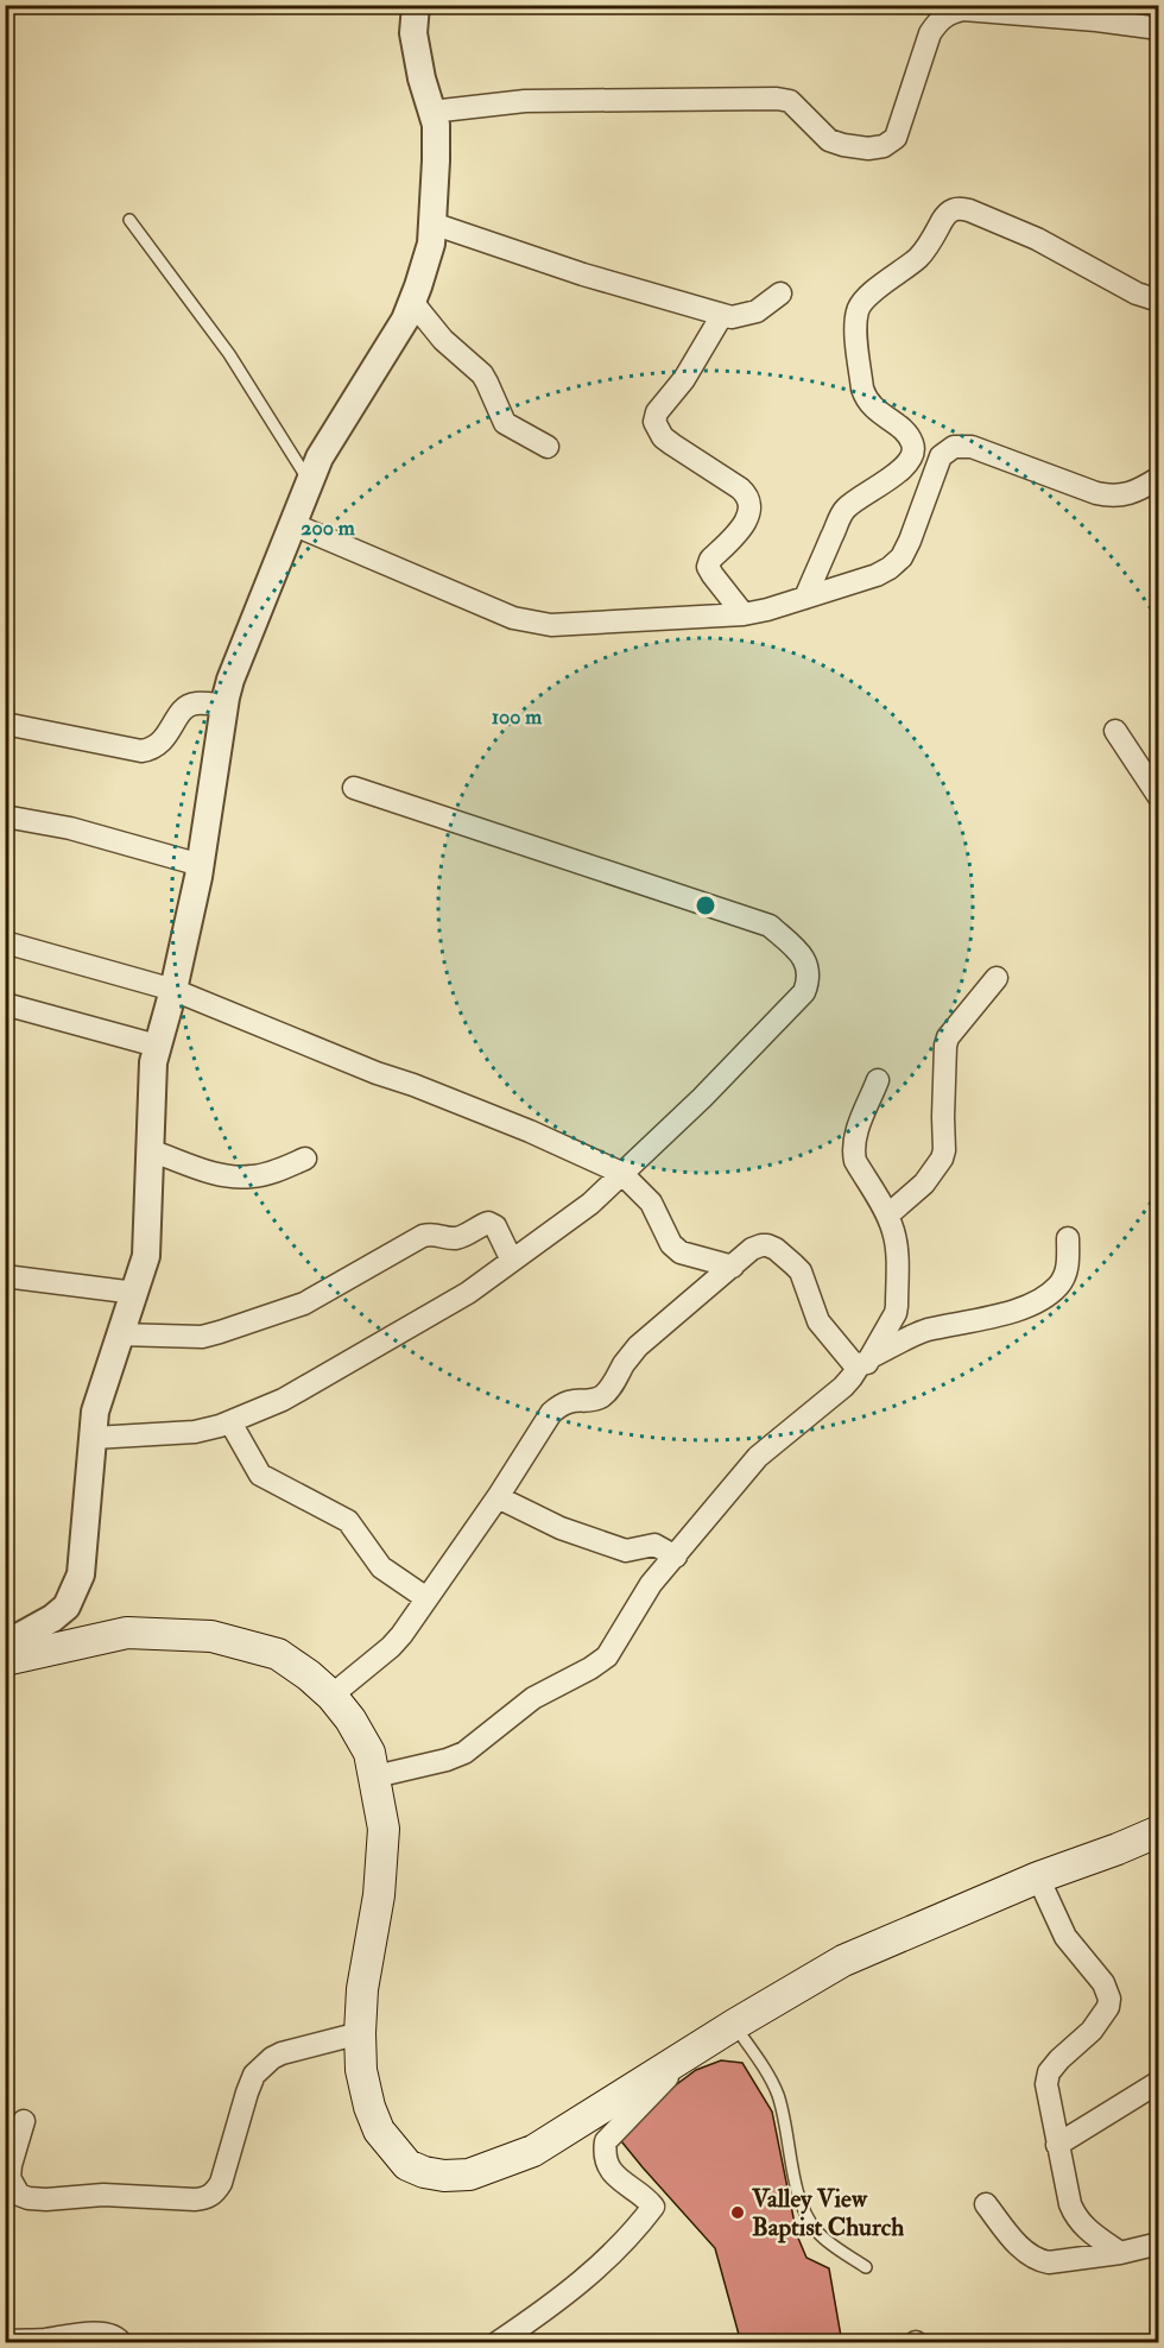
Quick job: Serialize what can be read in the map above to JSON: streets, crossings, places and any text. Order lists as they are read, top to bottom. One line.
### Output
{"places":["Valley View Baptist Church"],"rings":["200 m","100 m"]}
